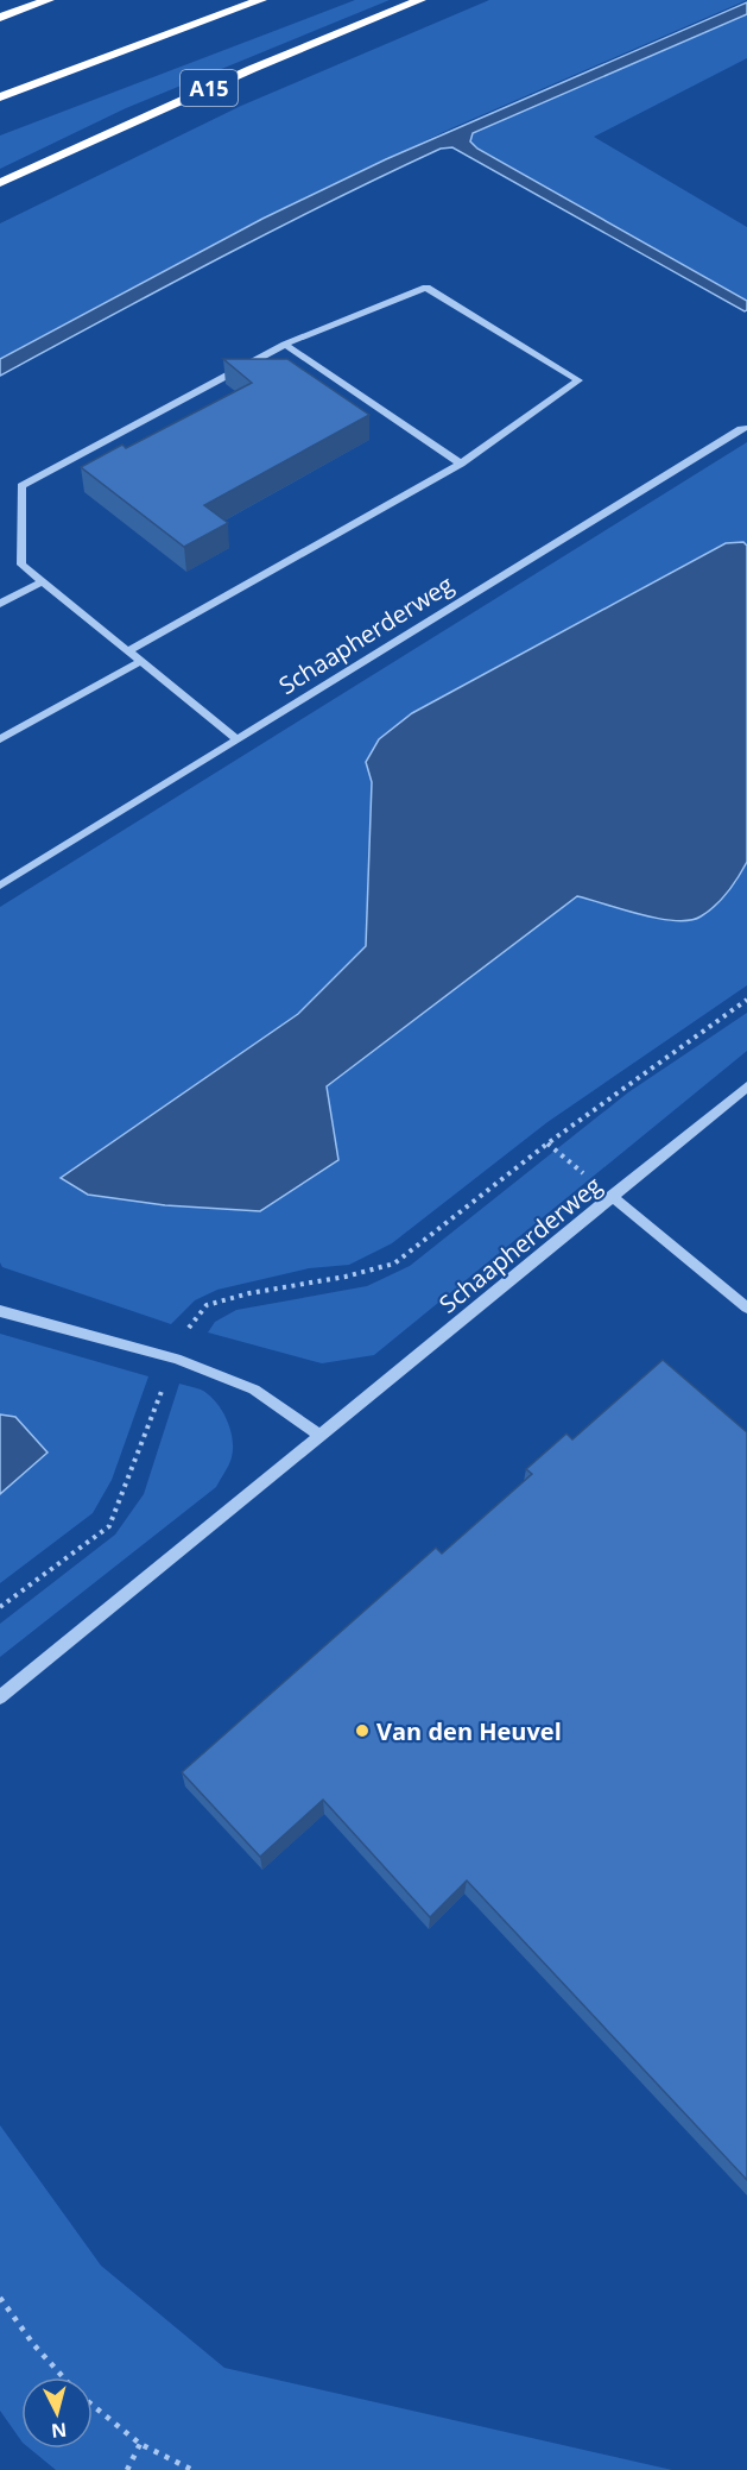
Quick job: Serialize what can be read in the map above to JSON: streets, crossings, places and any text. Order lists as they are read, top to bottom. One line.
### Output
{"streets":{"highway":["A15"],"street":["Schaapherderweg"]},"places":["Van den Heuvel"],"north":"bottom"}
